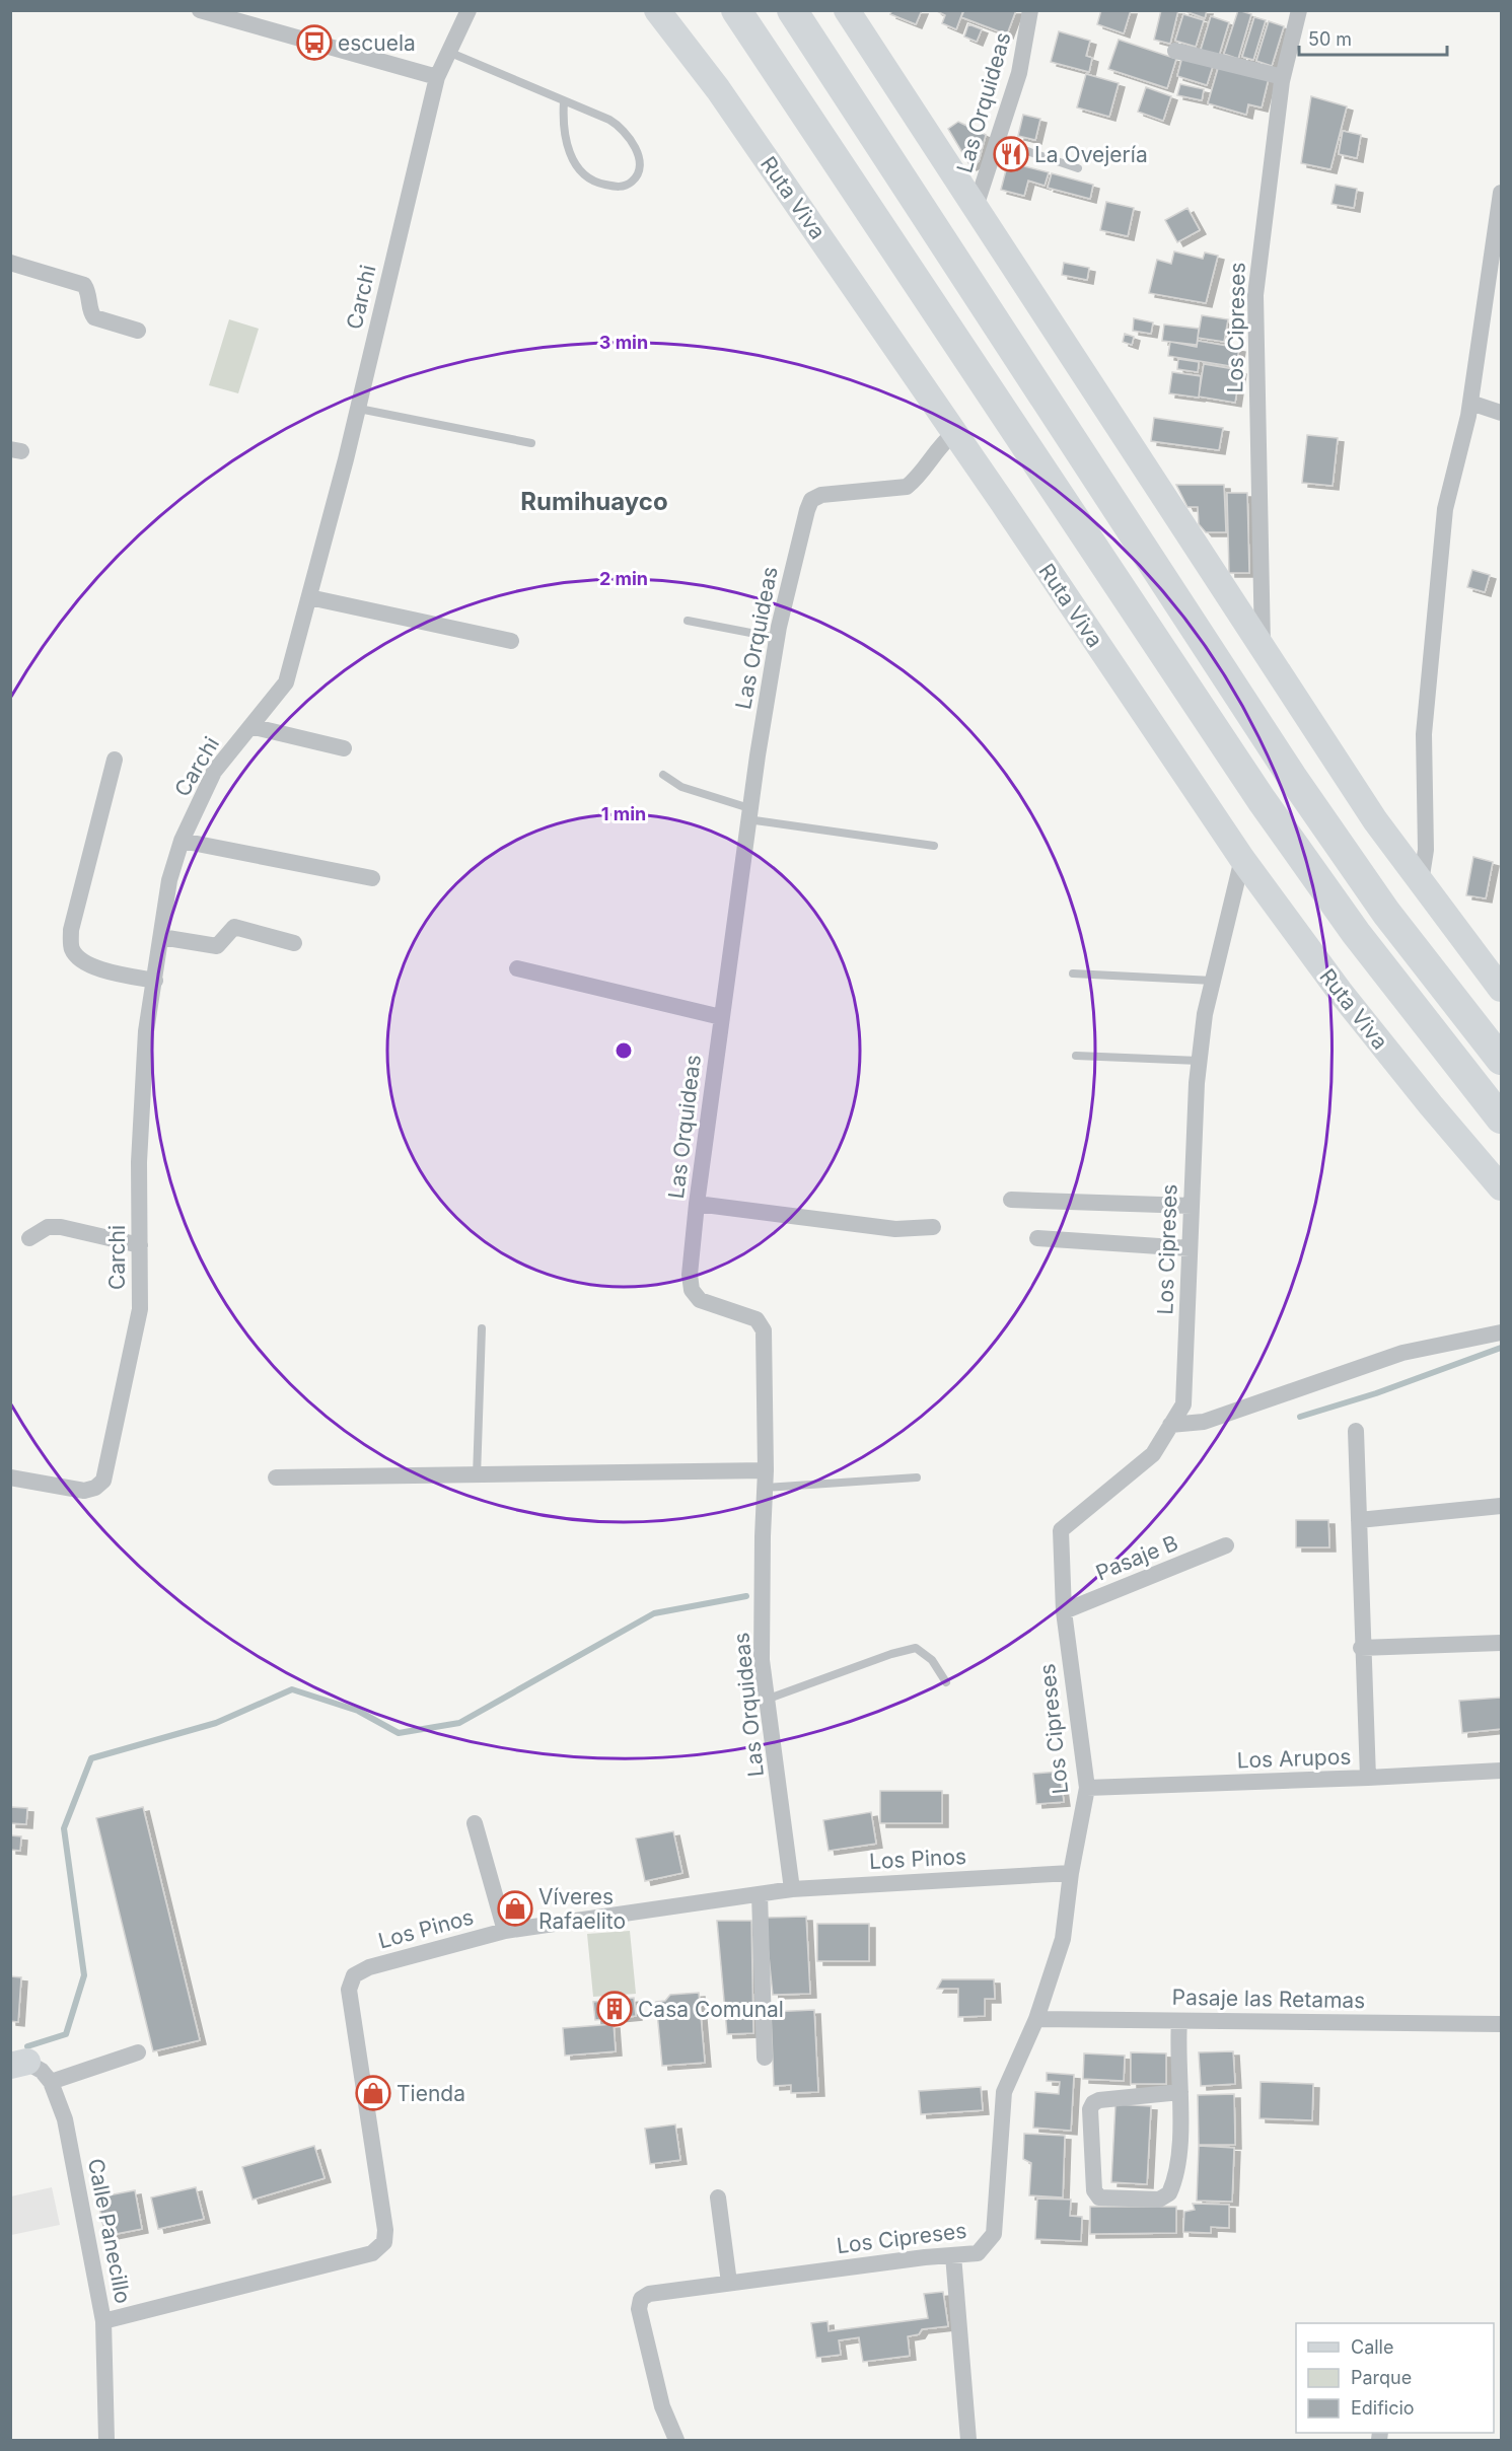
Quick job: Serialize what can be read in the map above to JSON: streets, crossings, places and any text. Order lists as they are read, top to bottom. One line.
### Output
{"streets":{"main road":["Ruta Viva"],"street":["Las Orquideas","Carchi","Los Cipreses","Pasaje B","Los Arupos","Los Pinos","Pasaje las Retamas","Calle Panecillo"]},"crossings":[["Las Orquideas","Ruta Viva"],["Las Orquideas","Los Pinos"],["Ruta Viva","Los Cipreses"],["Los Cipreses","Pasaje B"],["Los Cipreses","Los Arupos"],["Los Cipreses","Los Pinos"],["Los Cipreses","Pasaje las Retamas"],["Los Pinos","Calle Panecillo"]],"districts":["Rumihuayco"],"places":{"bus stop":["escuela"],"restaurant":["La Ovejería"],"shop":["Víveres Rafaelito","Tienda"],"building":["Casa Comunal"]},"legend":["Calle","Parque","Edificio"],"scale_bar":"50 m","rings":["3 min","2 min","1 min"]}
